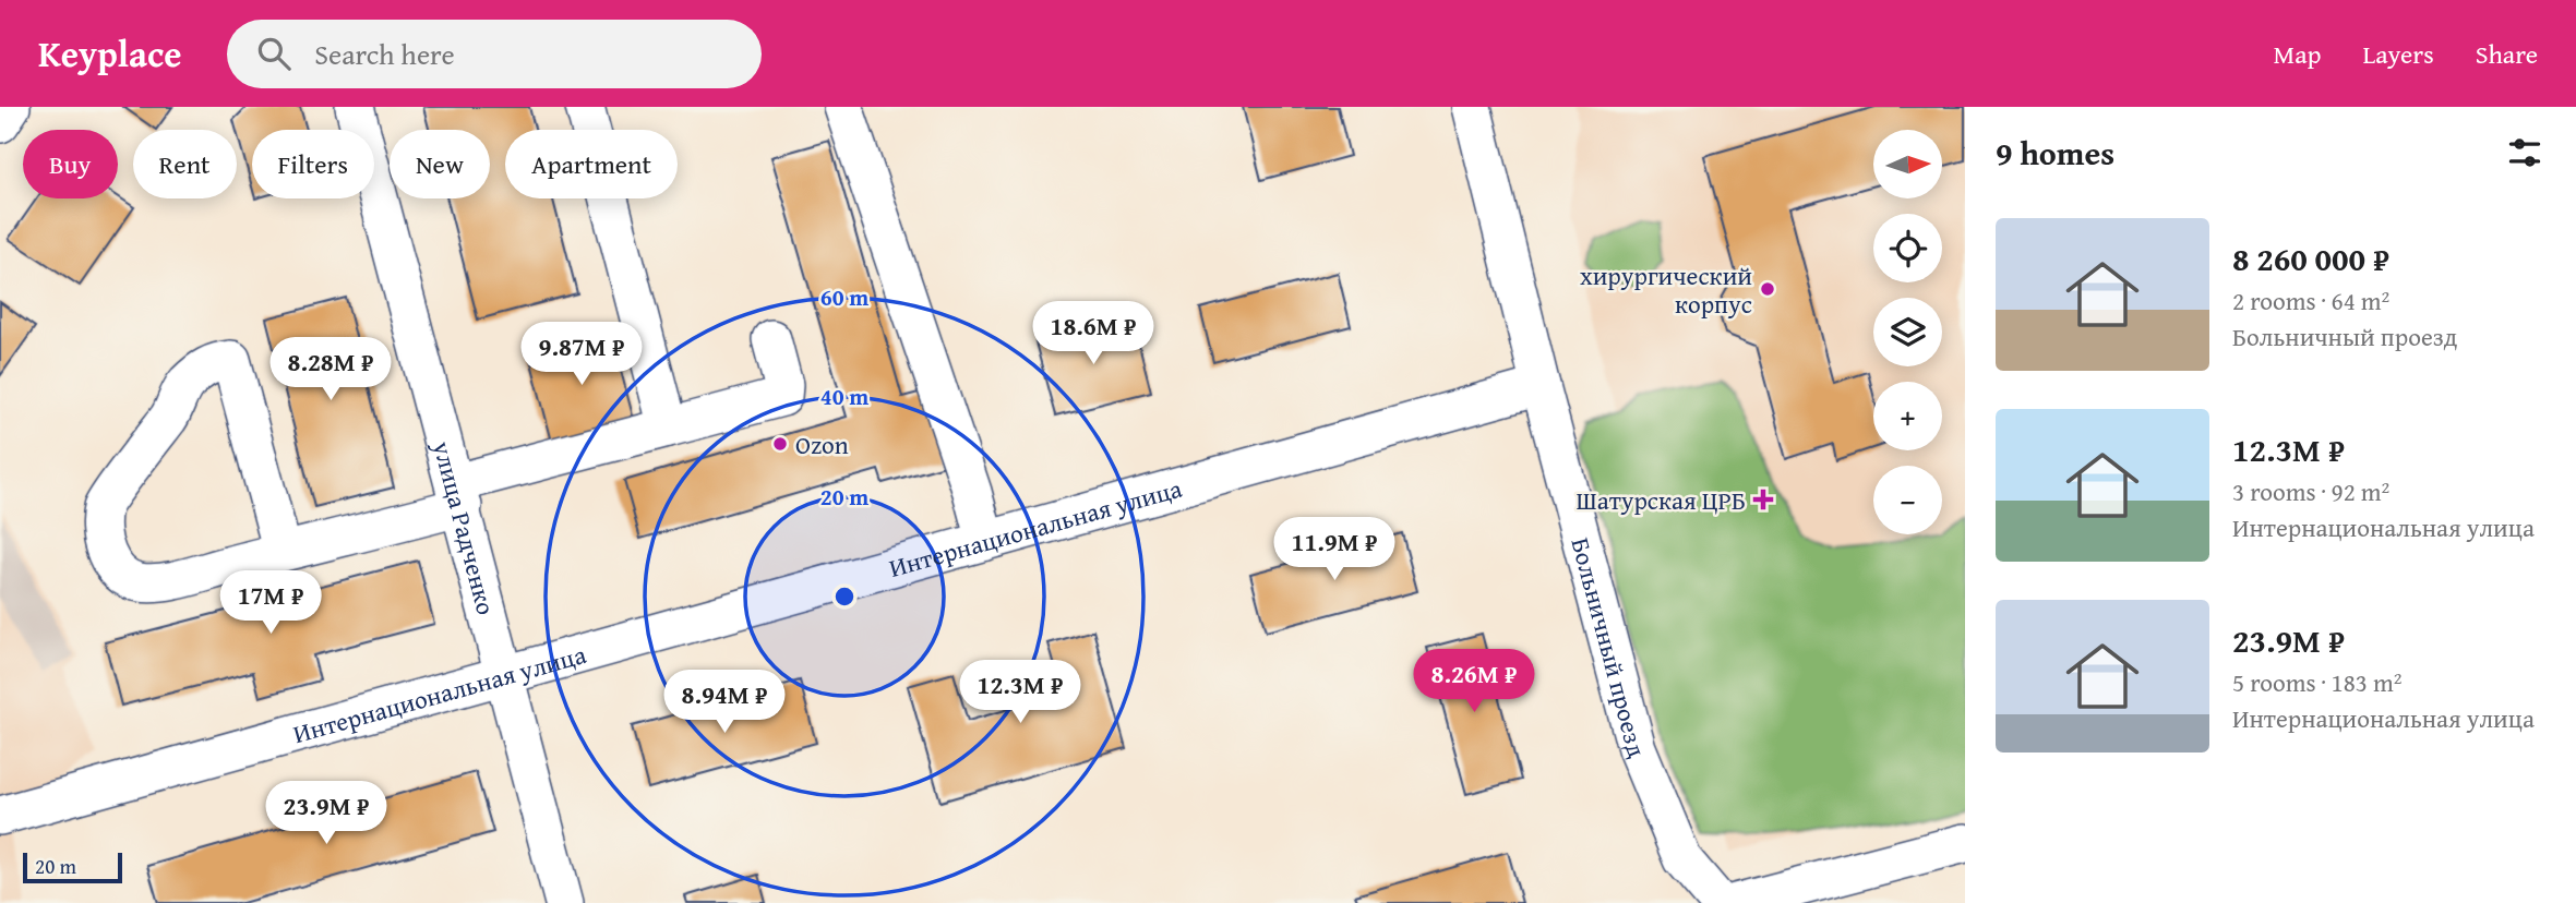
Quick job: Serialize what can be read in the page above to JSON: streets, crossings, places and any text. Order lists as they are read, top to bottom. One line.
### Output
{"streets":{"street":["улица Радченко","Интернациональная улица","Больничный проезд"]},"crossings":[["улица Радченко","Интернациональная улица"],["Интернациональная улица","Больничный проезд"]],"places":{"other":["хирургический корпус","Ozon"],"health":["Шатурская ЦРБ"]},"scale_bar":"20 m","north":"right","page":{"header":"Keyplace","search":"Search here","nav":["Map","Layers","Share"],"heading":"9 homes","map_buttons":["+","−"],"chip":["Buy","Rent","Filters","New","Apartment"],"list":[{"name":"8 260 000 ₽","note":"2 rooms · 64 m² · Больничный проезд"},{"name":"12.3M ₽","note":"3 rooms · 92 m² · Интернациональная улица"},{"name":"23.9M ₽","note":"5 rooms · 183 m² · Интернациональная улица"}],"price":["18.6M ₽","9.87M ₽","8.28M ₽","11.9M ₽","17M ₽","8.26M ₽","12.3M ₽","8.94M ₽","23.9M ₽"],"scale":"20 m"},"rings":["60 m","40 m","20 m"]}
